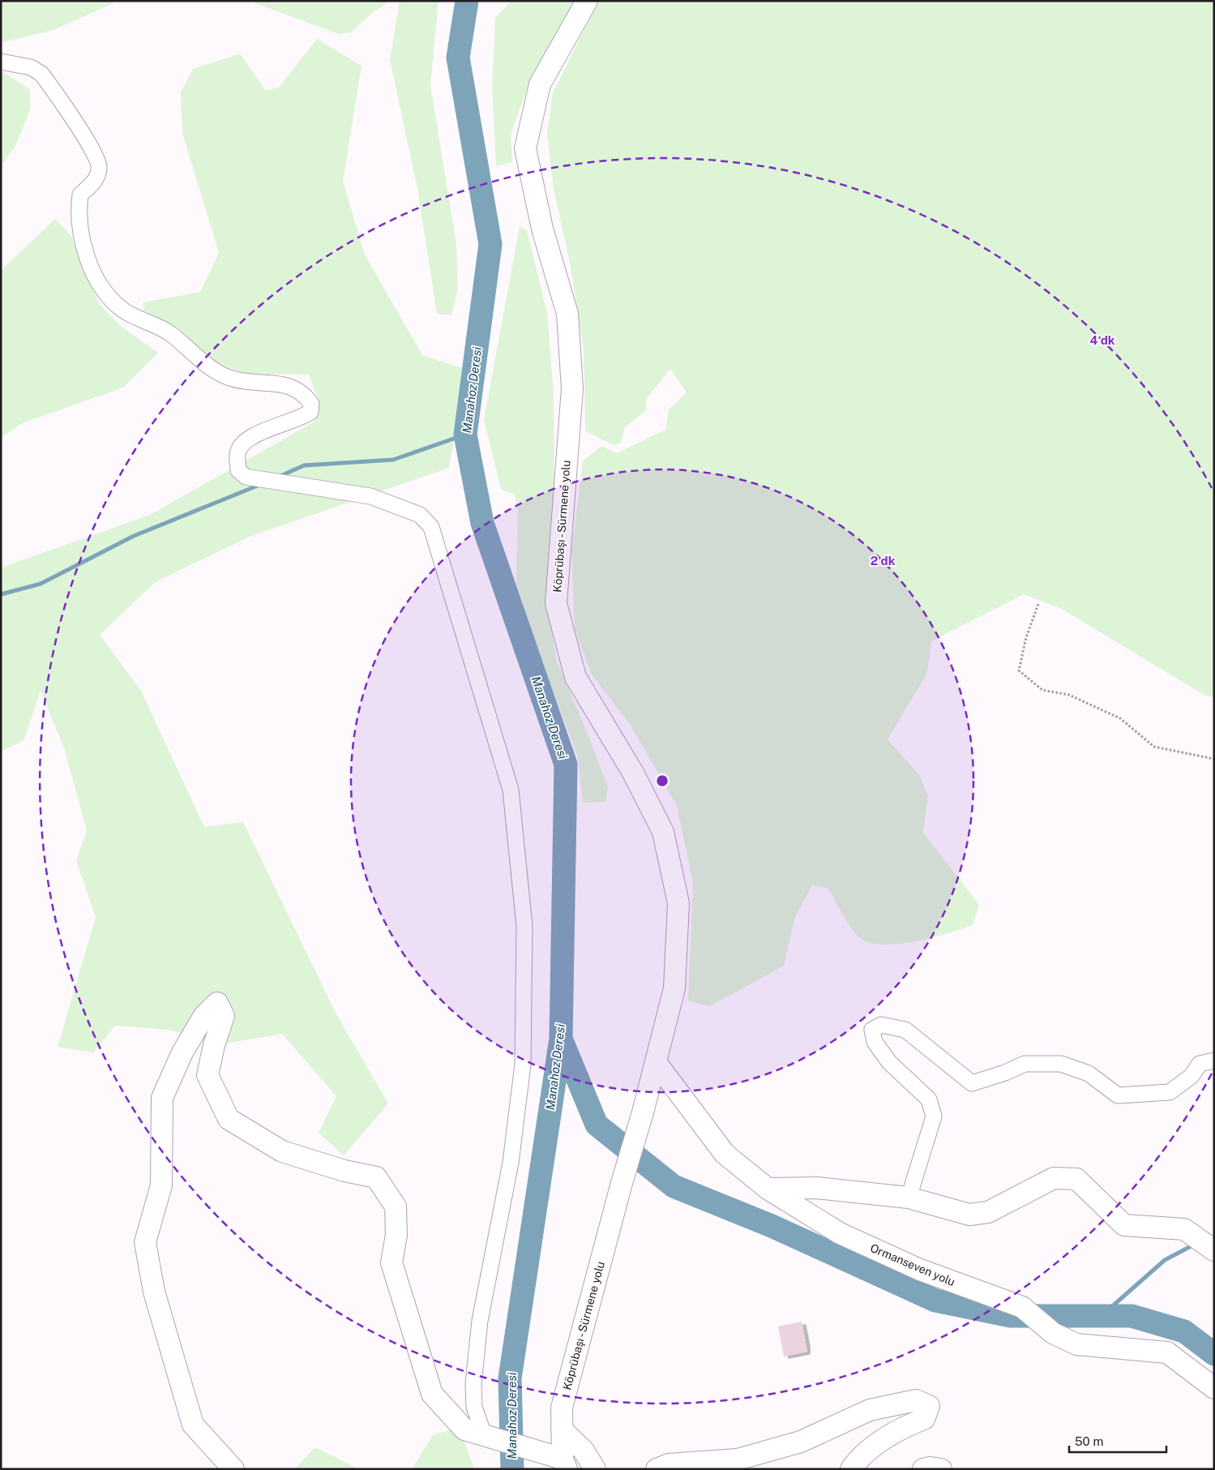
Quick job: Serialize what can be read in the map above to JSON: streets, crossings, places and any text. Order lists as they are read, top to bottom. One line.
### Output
{"streets":{"main road":["Köprübaşı - Sürmene yolu","Ormanseven yolu"]},"crossings":[["Köprübaşı - Sürmene yolu","Ormanseven yolu"]],"water":["Manahoz Deresi"],"scale_bar":"50 m","rings":["4 dk","2 dk"]}
